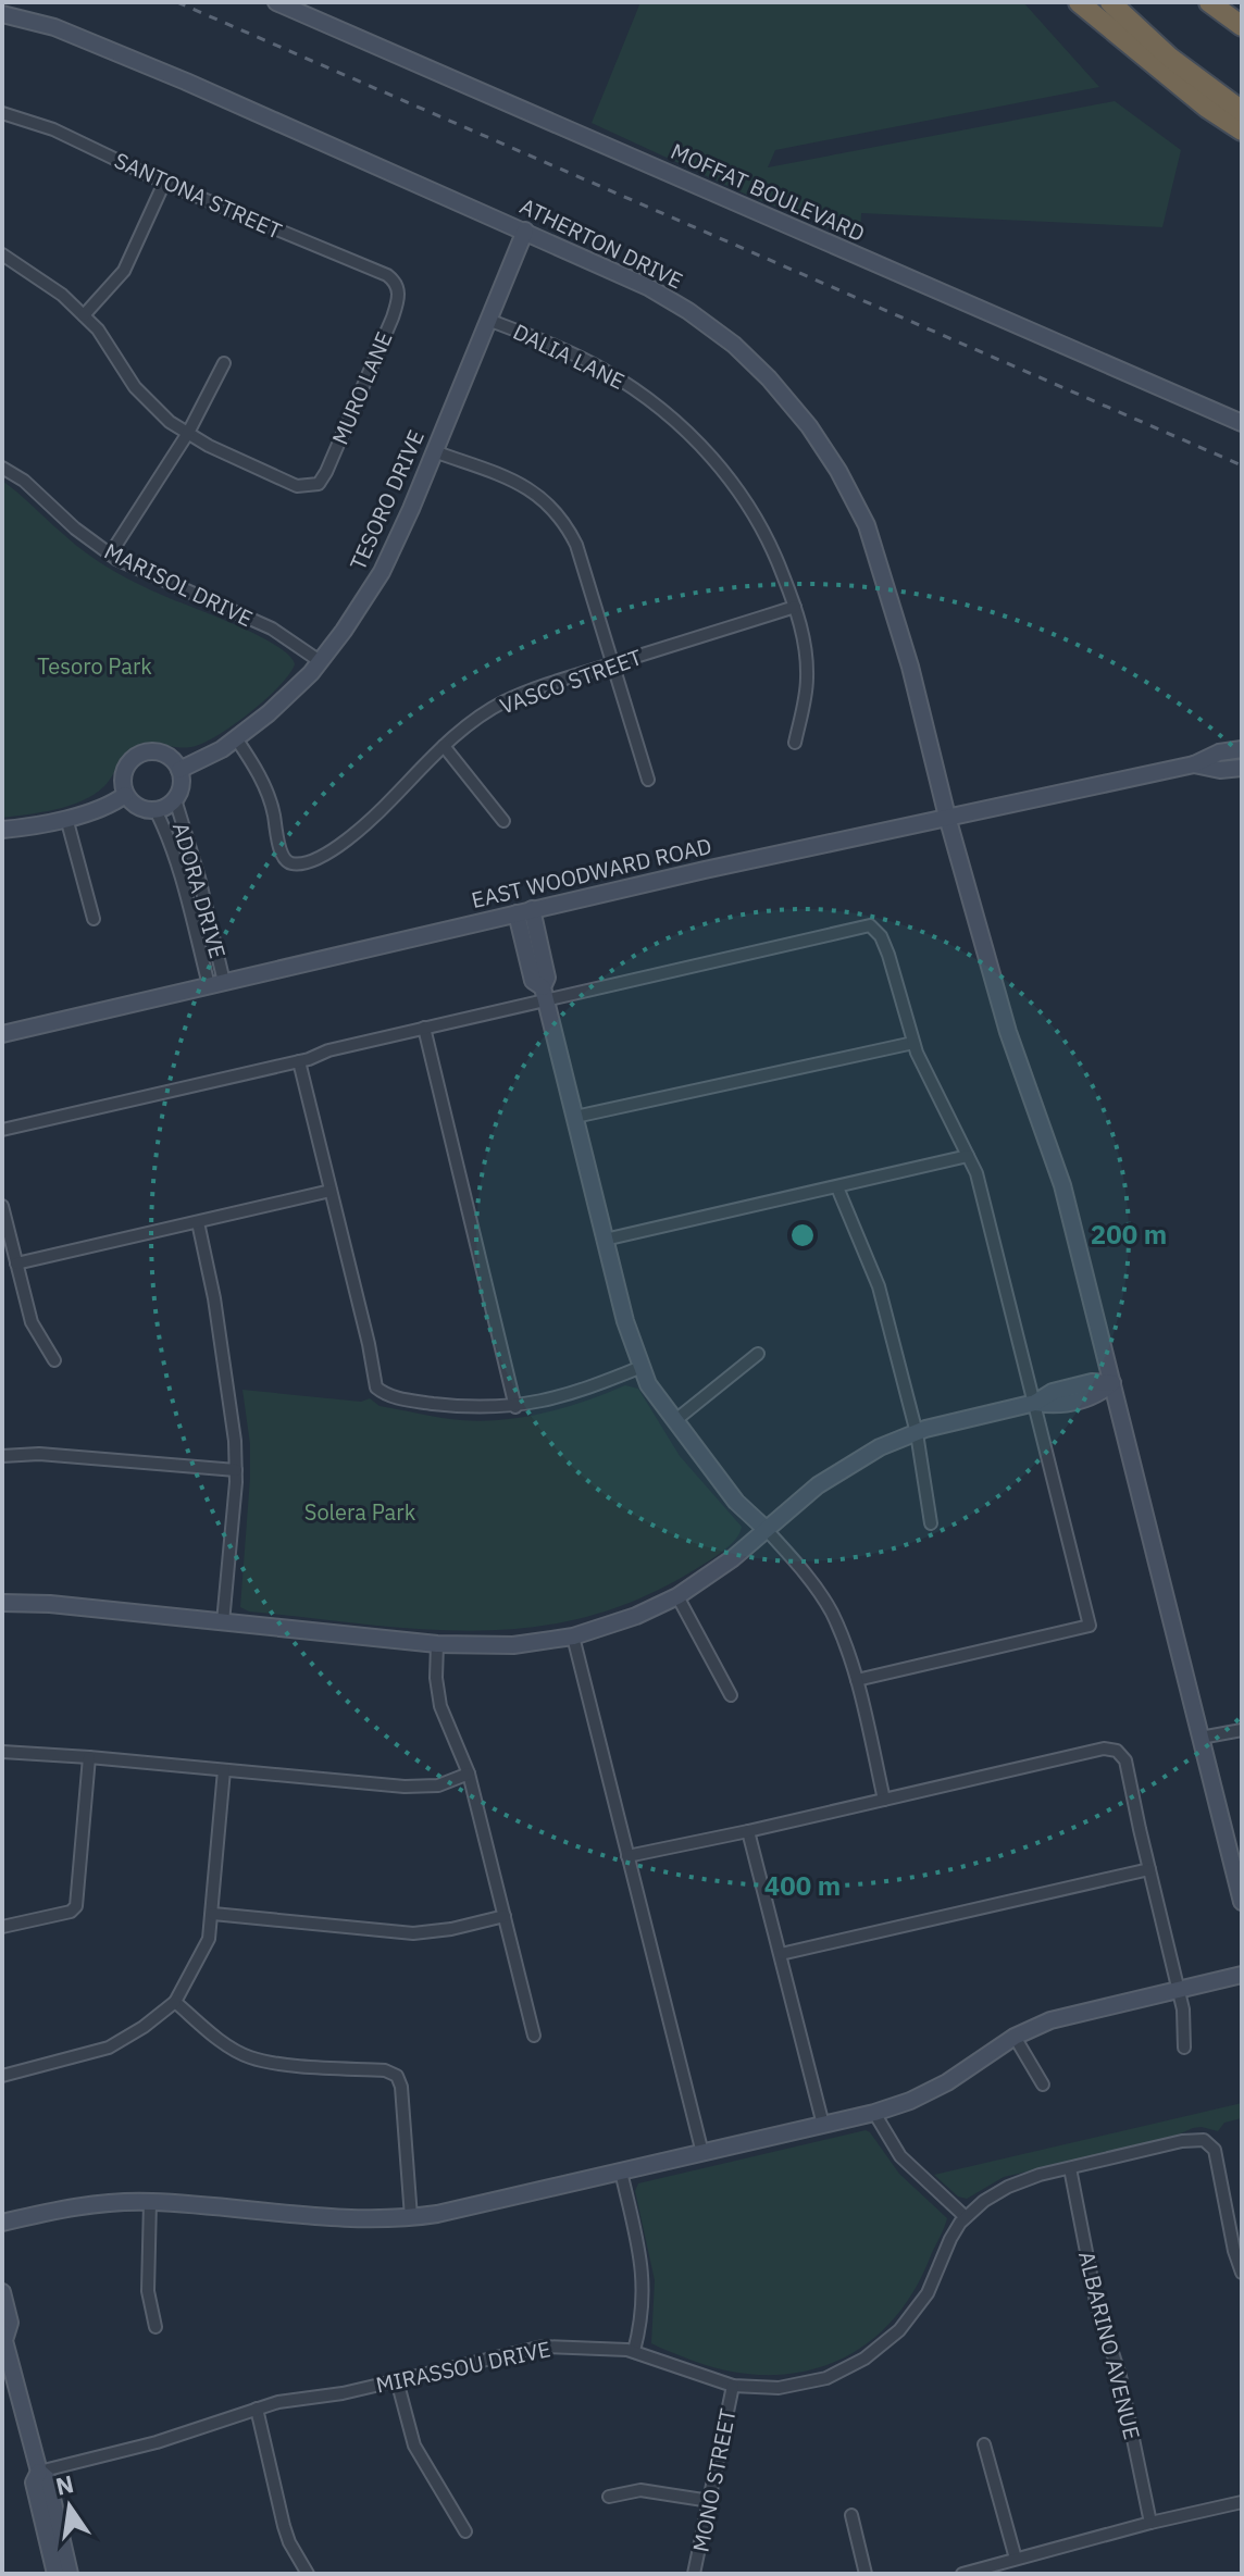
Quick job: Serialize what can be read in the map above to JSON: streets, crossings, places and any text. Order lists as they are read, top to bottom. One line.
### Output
{"streets":{"street":["MOFFAT BOULEVARD","SANTONA STREET","ATHERTON DRIVE","DALIA LANE","MURO LANE","TESORO DRIVE","MARISOL DRIVE","VASCO STREET","EAST WOODWARD ROAD","ADORA DRIVE","ALBARINO AVENUE","MIRASSOU DRIVE","MONO STREET"]},"crossings":[["SANTONA STREET","MURO LANE"],["ATHERTON DRIVE","TESORO DRIVE"],["ATHERTON DRIVE","EAST WOODWARD ROAD"],["DALIA LANE","TESORO DRIVE"],["DALIA LANE","VASCO STREET"],["TESORO DRIVE","MARISOL DRIVE"],["TESORO DRIVE","VASCO STREET"],["TESORO DRIVE","ADORA DRIVE"],["EAST WOODWARD ROAD","ADORA DRIVE"],["ALBARINO AVENUE","MIRASSOU DRIVE"],["MIRASSOU DRIVE","MONO STREET"]],"parks":["Tesoro Park","Solera Park"],"north":"top","rings":["200 m","400 m"]}
